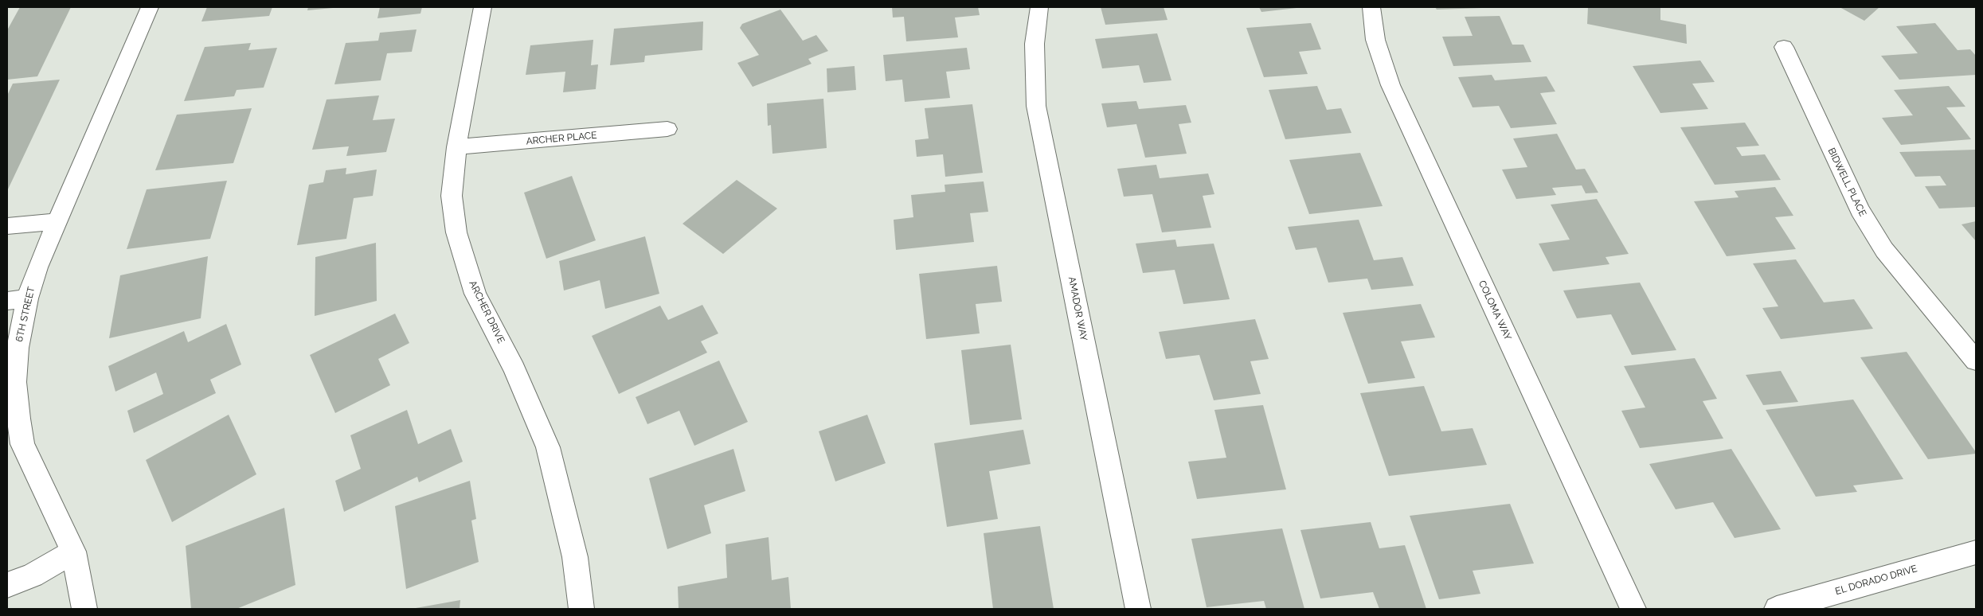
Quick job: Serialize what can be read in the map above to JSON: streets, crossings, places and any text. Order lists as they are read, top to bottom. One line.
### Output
{"streets":{"street":["ARCHER PLACE","BIDWELL PLACE","AMADOR WAY","COLOMA WAY","ARCHER DRIVE","6TH STREET","EL DORADO DRIVE"]},"crossings":[["ARCHER PLACE","ARCHER DRIVE"]]}
